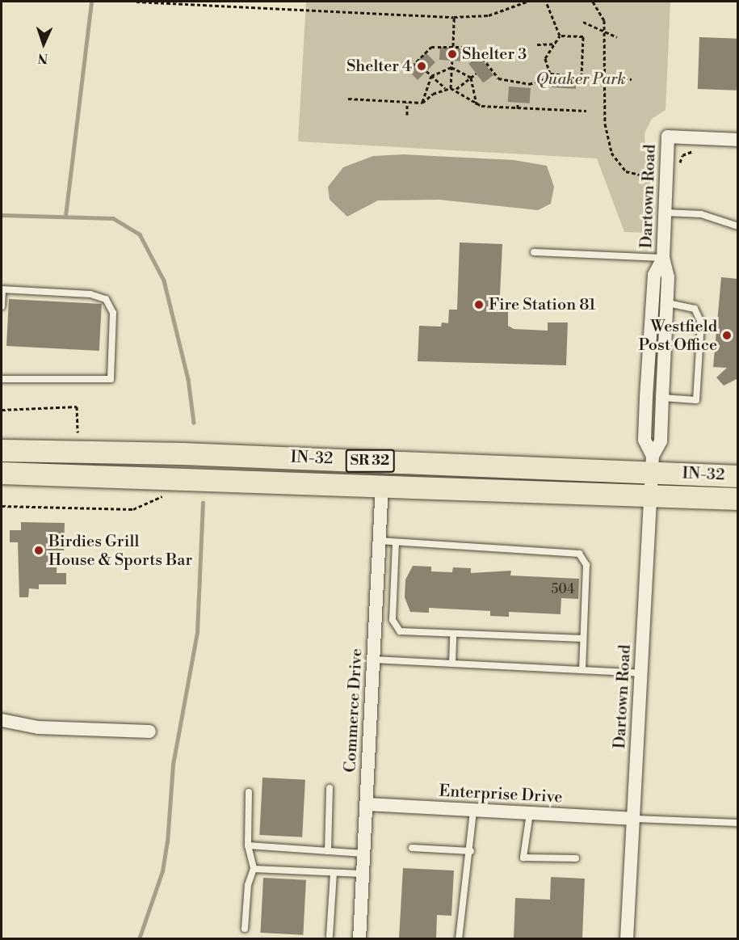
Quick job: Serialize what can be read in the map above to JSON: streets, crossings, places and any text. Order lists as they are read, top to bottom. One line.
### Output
{"streets":{"main road":["IN-32","SR 32"],"street":["Dartown Road","Commerce Drive","Enterprise Drive"]},"crossings":[["Dartown Road","IN-32"],["Dartown Road","Enterprise Drive"],["IN-32","Commerce Drive"],["Commerce Drive","Enterprise Drive"]],"parks":["Quaker Park"],"places":["Shelter 3","Shelter 4","Fire Station 81","Westfield Post Office","Birdies Grill House & Sports Bar"],"house_numbers":["504"],"north":"bottom"}
